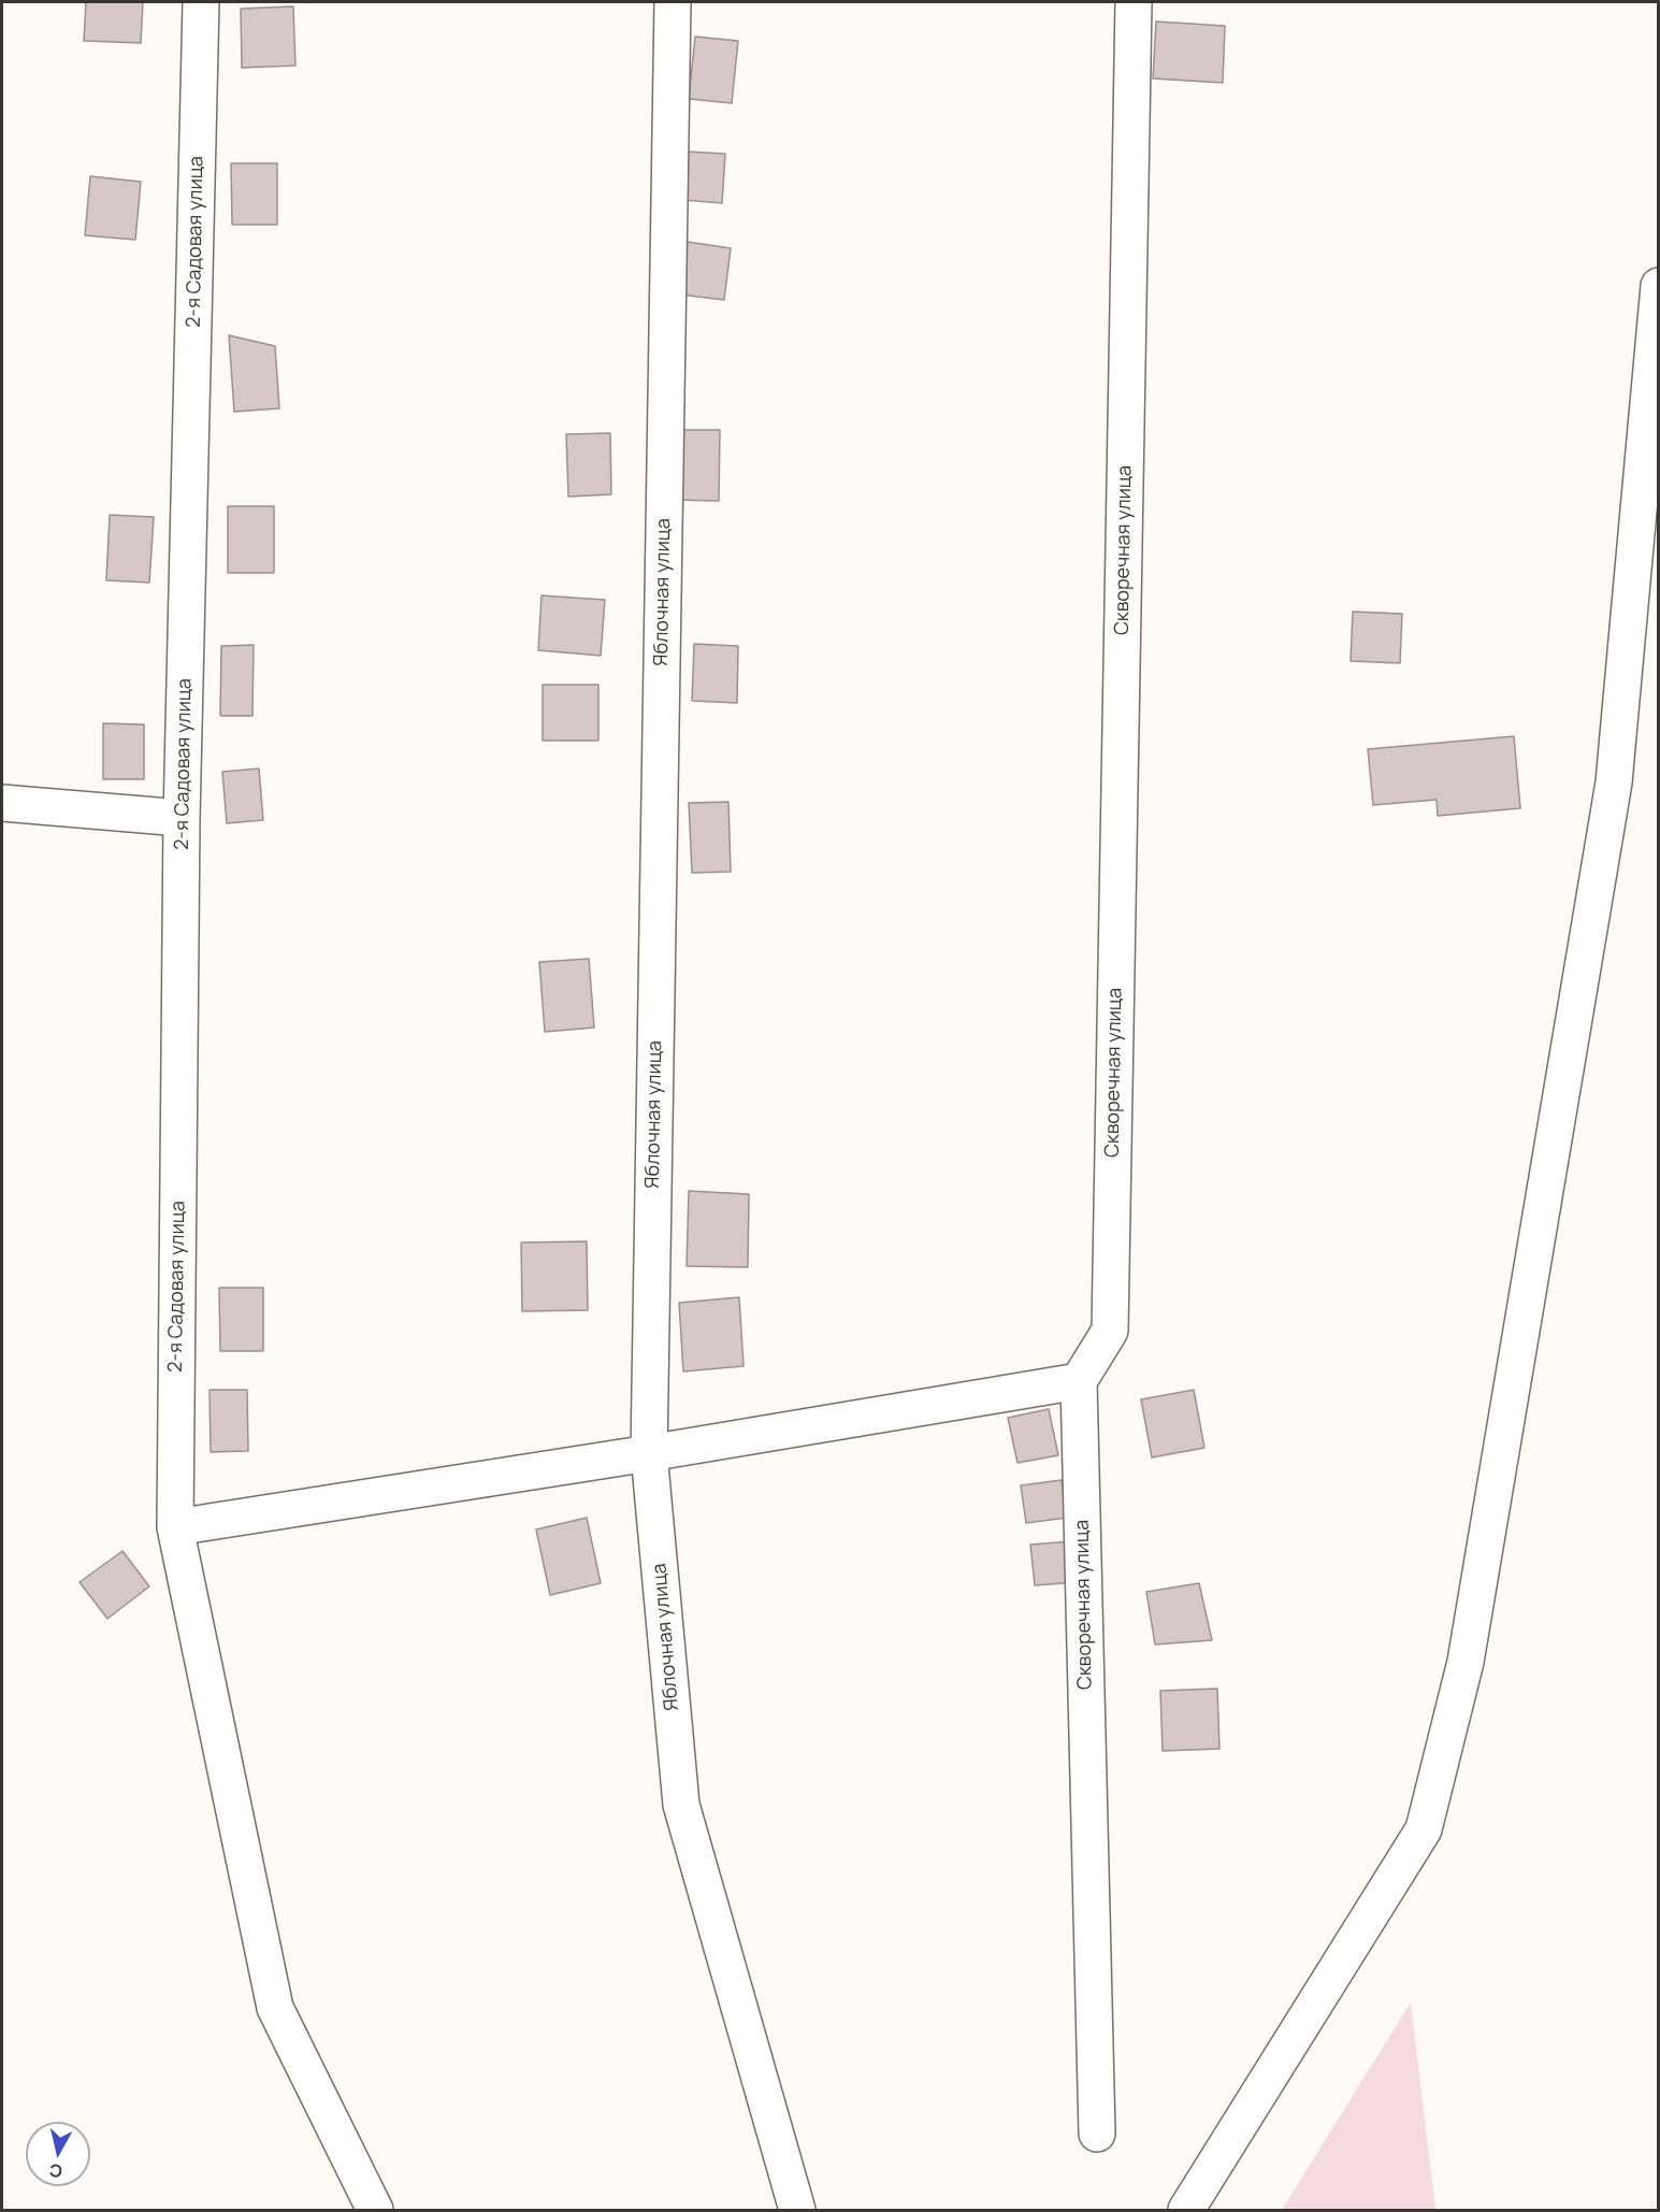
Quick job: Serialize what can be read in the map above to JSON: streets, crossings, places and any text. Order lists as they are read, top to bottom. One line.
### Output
{"streets":{"street":["2-я Садовая улица","Скворечная улица","Яблочная улица"]},"north":"bottom"}
